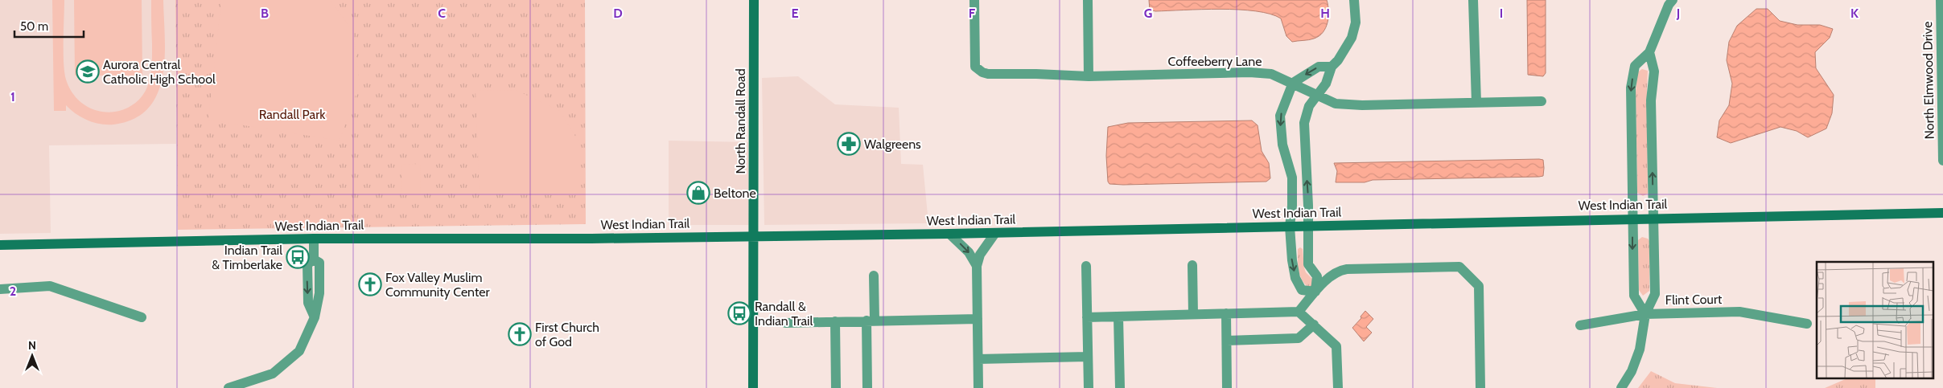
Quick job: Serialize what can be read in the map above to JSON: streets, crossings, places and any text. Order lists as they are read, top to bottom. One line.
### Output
{"streets":{"main road":["North Randall Road","West Indian Trail"],"street":["Coffeeberry Lane","North Elmwood Drive","Flint Court"]},"crossings":[["North Randall Road","West Indian Trail"]],"parks":["Randall Park"],"places":{"school or university":["Aurora Central Catholic High School"],"pharmacy":["Walgreens"],"shop":["Beltone"],"bus stop":["Indian Trail & Timberlake","Randall & Indian Trail"],"church":["Fox Valley Muslim Community Center","First Church of God"]},"scale_bar":"50 m","north":"top","grid":{"columns":["B","C","D","E","F","G","H","I","J","K"],"rows":["1","2"]}}
